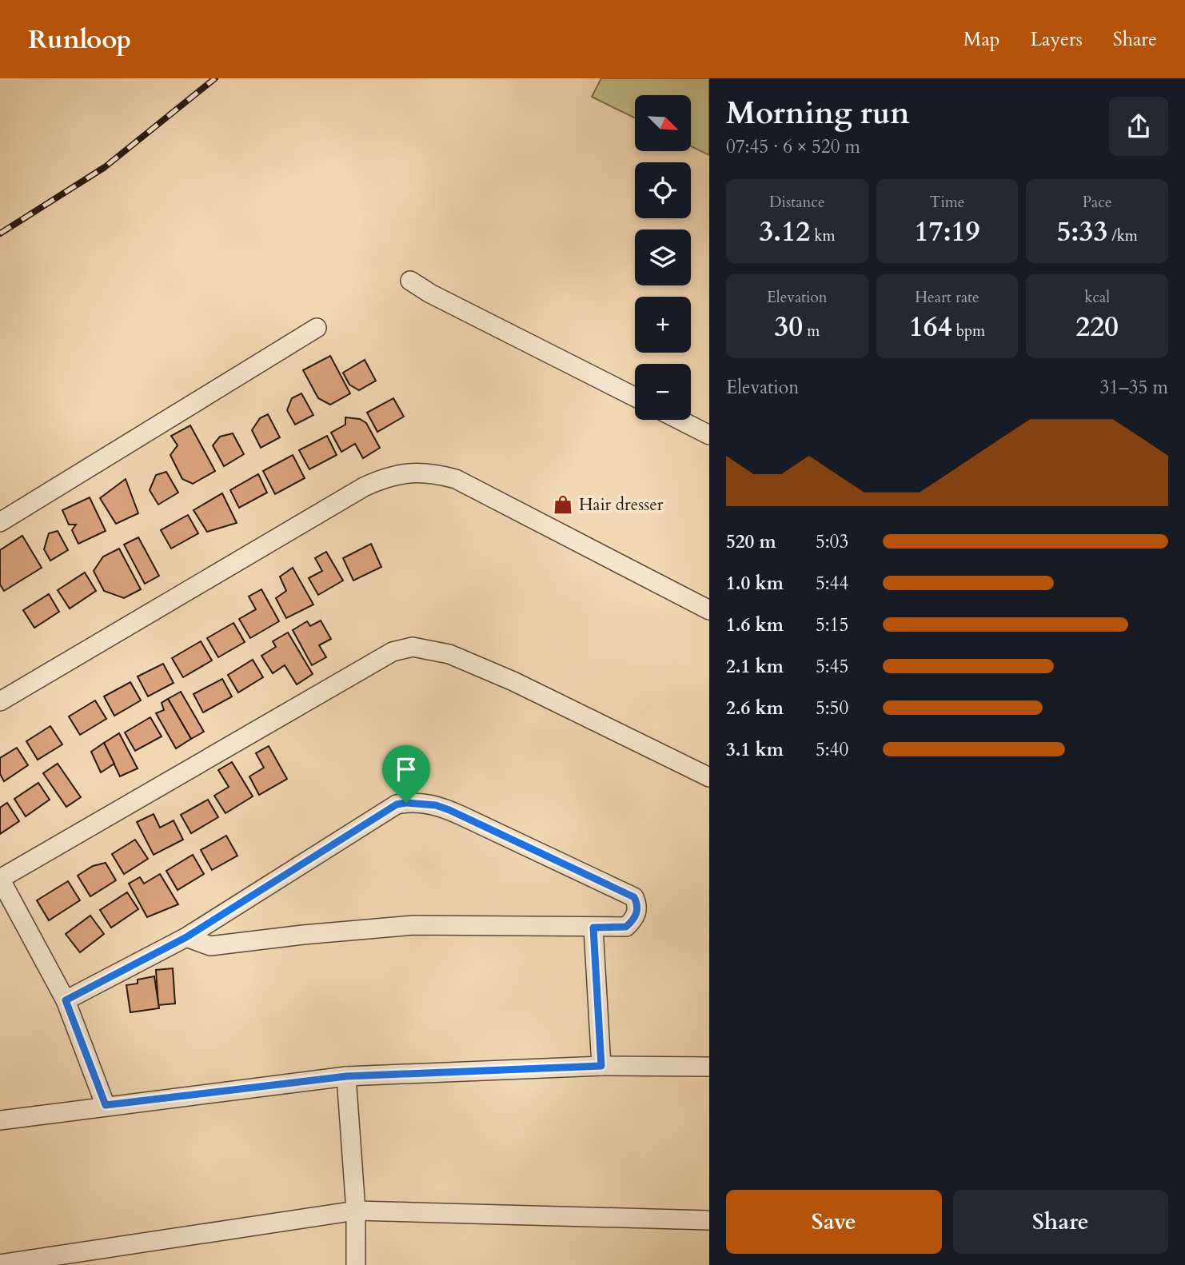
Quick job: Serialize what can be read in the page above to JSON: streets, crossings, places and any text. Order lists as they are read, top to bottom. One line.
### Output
{"places":{"shop":["Hair dresser"]},"north":"bottom right","page":{"header":"Runloop","nav":["Map","Layers","Share"],"heading":["Morning run","07:45 · 6 × 520 m"],"map_buttons":["+","−"],"stats":[["Distance","3.12 km"],["Time","17:19"],["Pace","5:33 /km"],["Elevation","30 m"],["Heart rate","164 bpm"],["kcal","220"]],"chart":["Elevation","31–35 m"],"list":[{"name":"520 m","note":"5:03"},{"name":"1.0 km","note":"5:44"},{"name":"1.6 km","note":"5:15"},{"name":"2.1 km","note":"5:45"},{"name":"2.6 km","note":"5:50"},{"name":"3.1 km","note":"5:40"}],"buttons":["Save","Share"]}}
